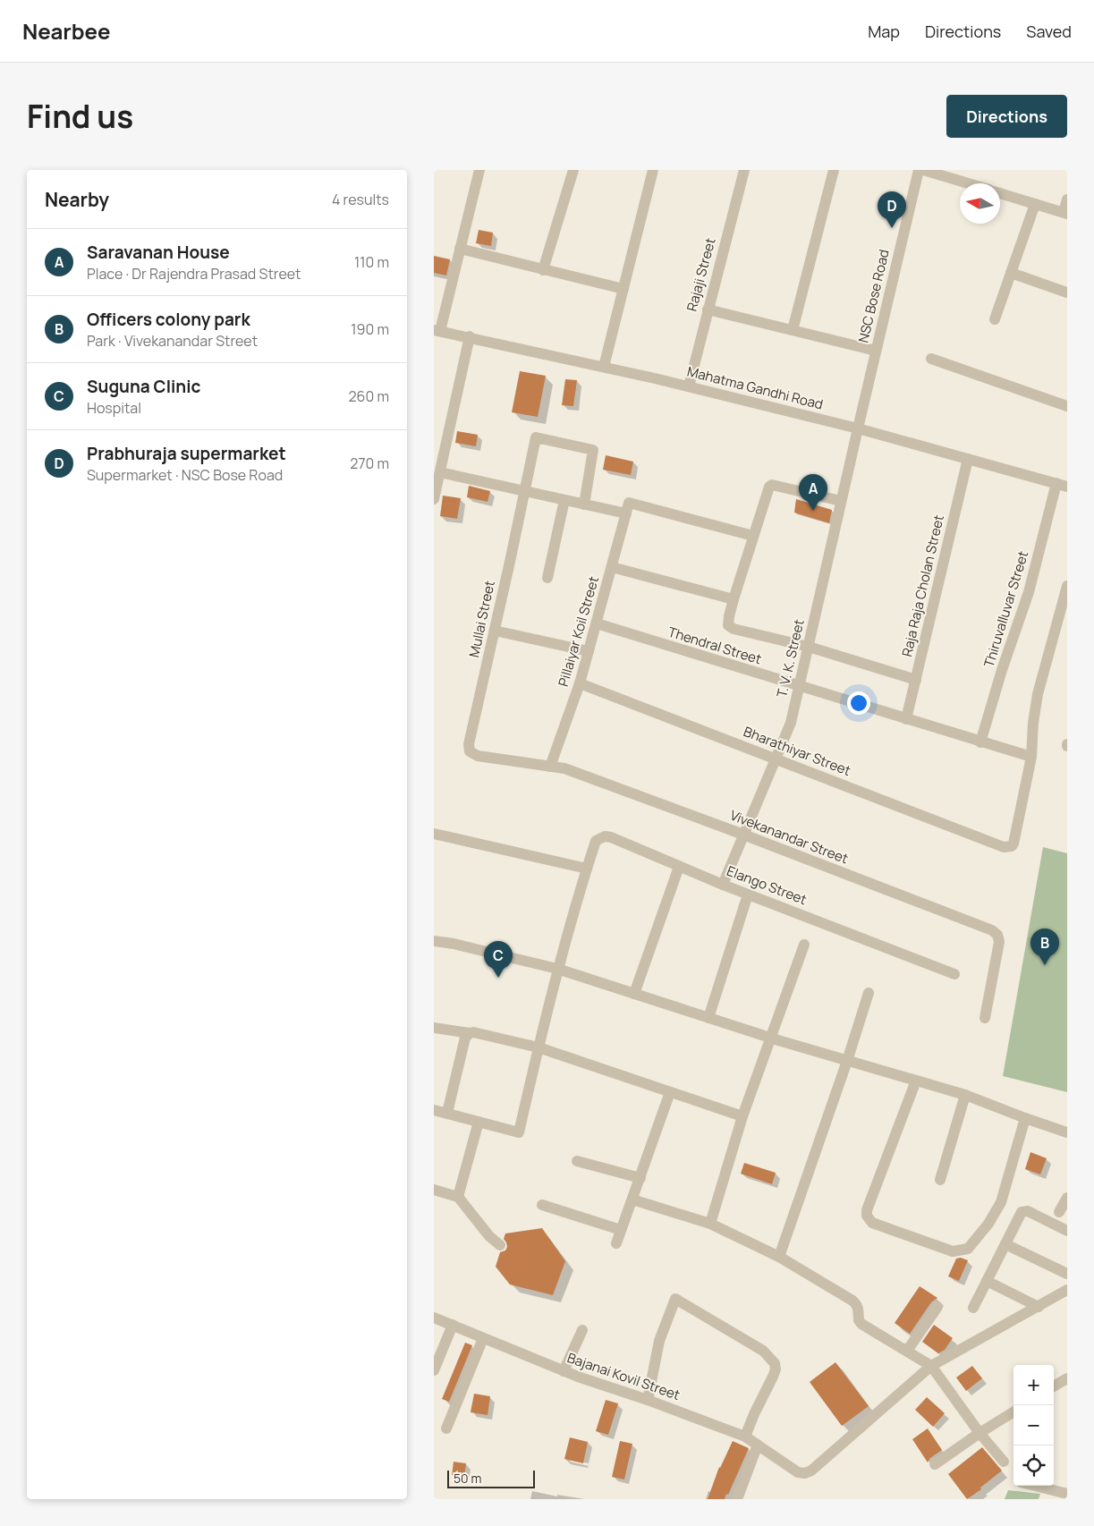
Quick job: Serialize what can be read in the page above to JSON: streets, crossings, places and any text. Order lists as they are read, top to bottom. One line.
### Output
{"streets":{"street":["Rajaji Street","NSC Bose Road","Mahatma Gandhi Road","Raja Raja Cholan Street","Thiruvalluvar Street","Mullai Street","Pillaiyar Koil Street","Thendral Street","T. V. K. Street","Bharathiyar Street","Vivekanandar Street","Elango Street","Bajanai Kovil Street"]},"crossings":[["Rajaji Street","Mahatma Gandhi Road"],["NSC Bose Road","Mahatma Gandhi Road"],["NSC Bose Road","T. V. K. Street"],["Mahatma Gandhi Road","Raja Raja Cholan Street"],["Mahatma Gandhi Road","Thiruvalluvar Street"],["Mahatma Gandhi Road","T. V. K. Street"],["Raja Raja Cholan Street","Thendral Street"],["Thiruvalluvar Street","Thendral Street"],["Mullai Street","Vivekanandar Street"],["Pillaiyar Koil Street","Thendral Street"],["Pillaiyar Koil Street","Bharathiyar Street"],["Pillaiyar Koil Street","Vivekanandar Street"],["Thendral Street","T. V. K. Street"],["Thendral Street","Bharathiyar Street"],["T. V. K. Street","Bharathiyar Street"],["T. V. K. Street","Vivekanandar Street"],["T. V. K. Street","Elango Street"]],"scale_bar":"50 m","north":"left","page":{"header":"Nearbee","nav":["Map","Directions","Saved"],"title":"Find us","buttons":"Directions","heading":["Nearby","4 results"],"pins":["D","A","B","C"],"list":[{"mark":"A","name":"Saravanan House","note":"Place · Dr Rajendra Prasad Street","value":"110 m"},{"mark":"B","name":"Officers colony park","note":"Park · Vivekanandar Street","value":"190 m"},{"mark":"C","name":"Suguna Clinic","note":"Hospital","value":"260 m"},{"mark":"D","name":"Prabhuraja supermarket","note":"Supermarket · NSC Bose Road","value":"270 m"}],"map_buttons":["+","−"],"scale":"50 m"}}
